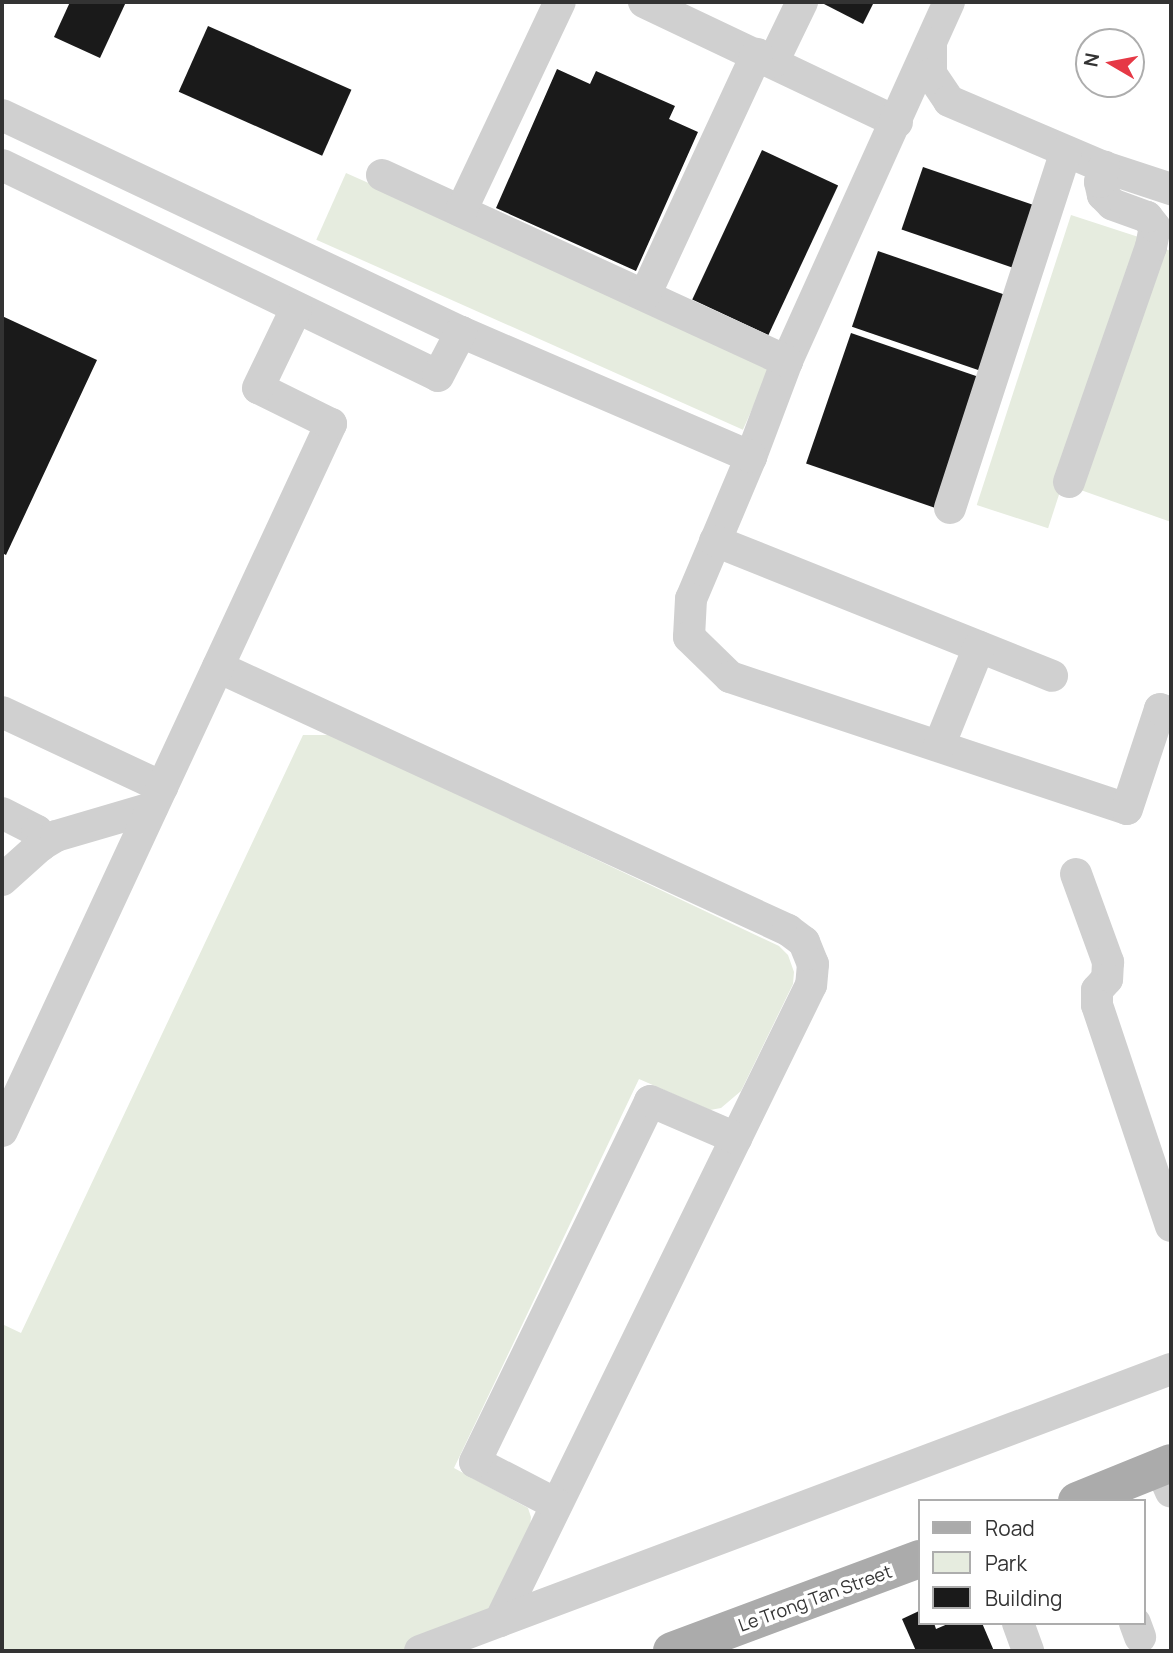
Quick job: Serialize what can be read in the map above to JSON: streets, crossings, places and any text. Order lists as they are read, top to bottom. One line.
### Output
{"streets":{"main road":["Le Trong Tan Street"]},"legend":["Road","Park","Building"],"north":"left"}
